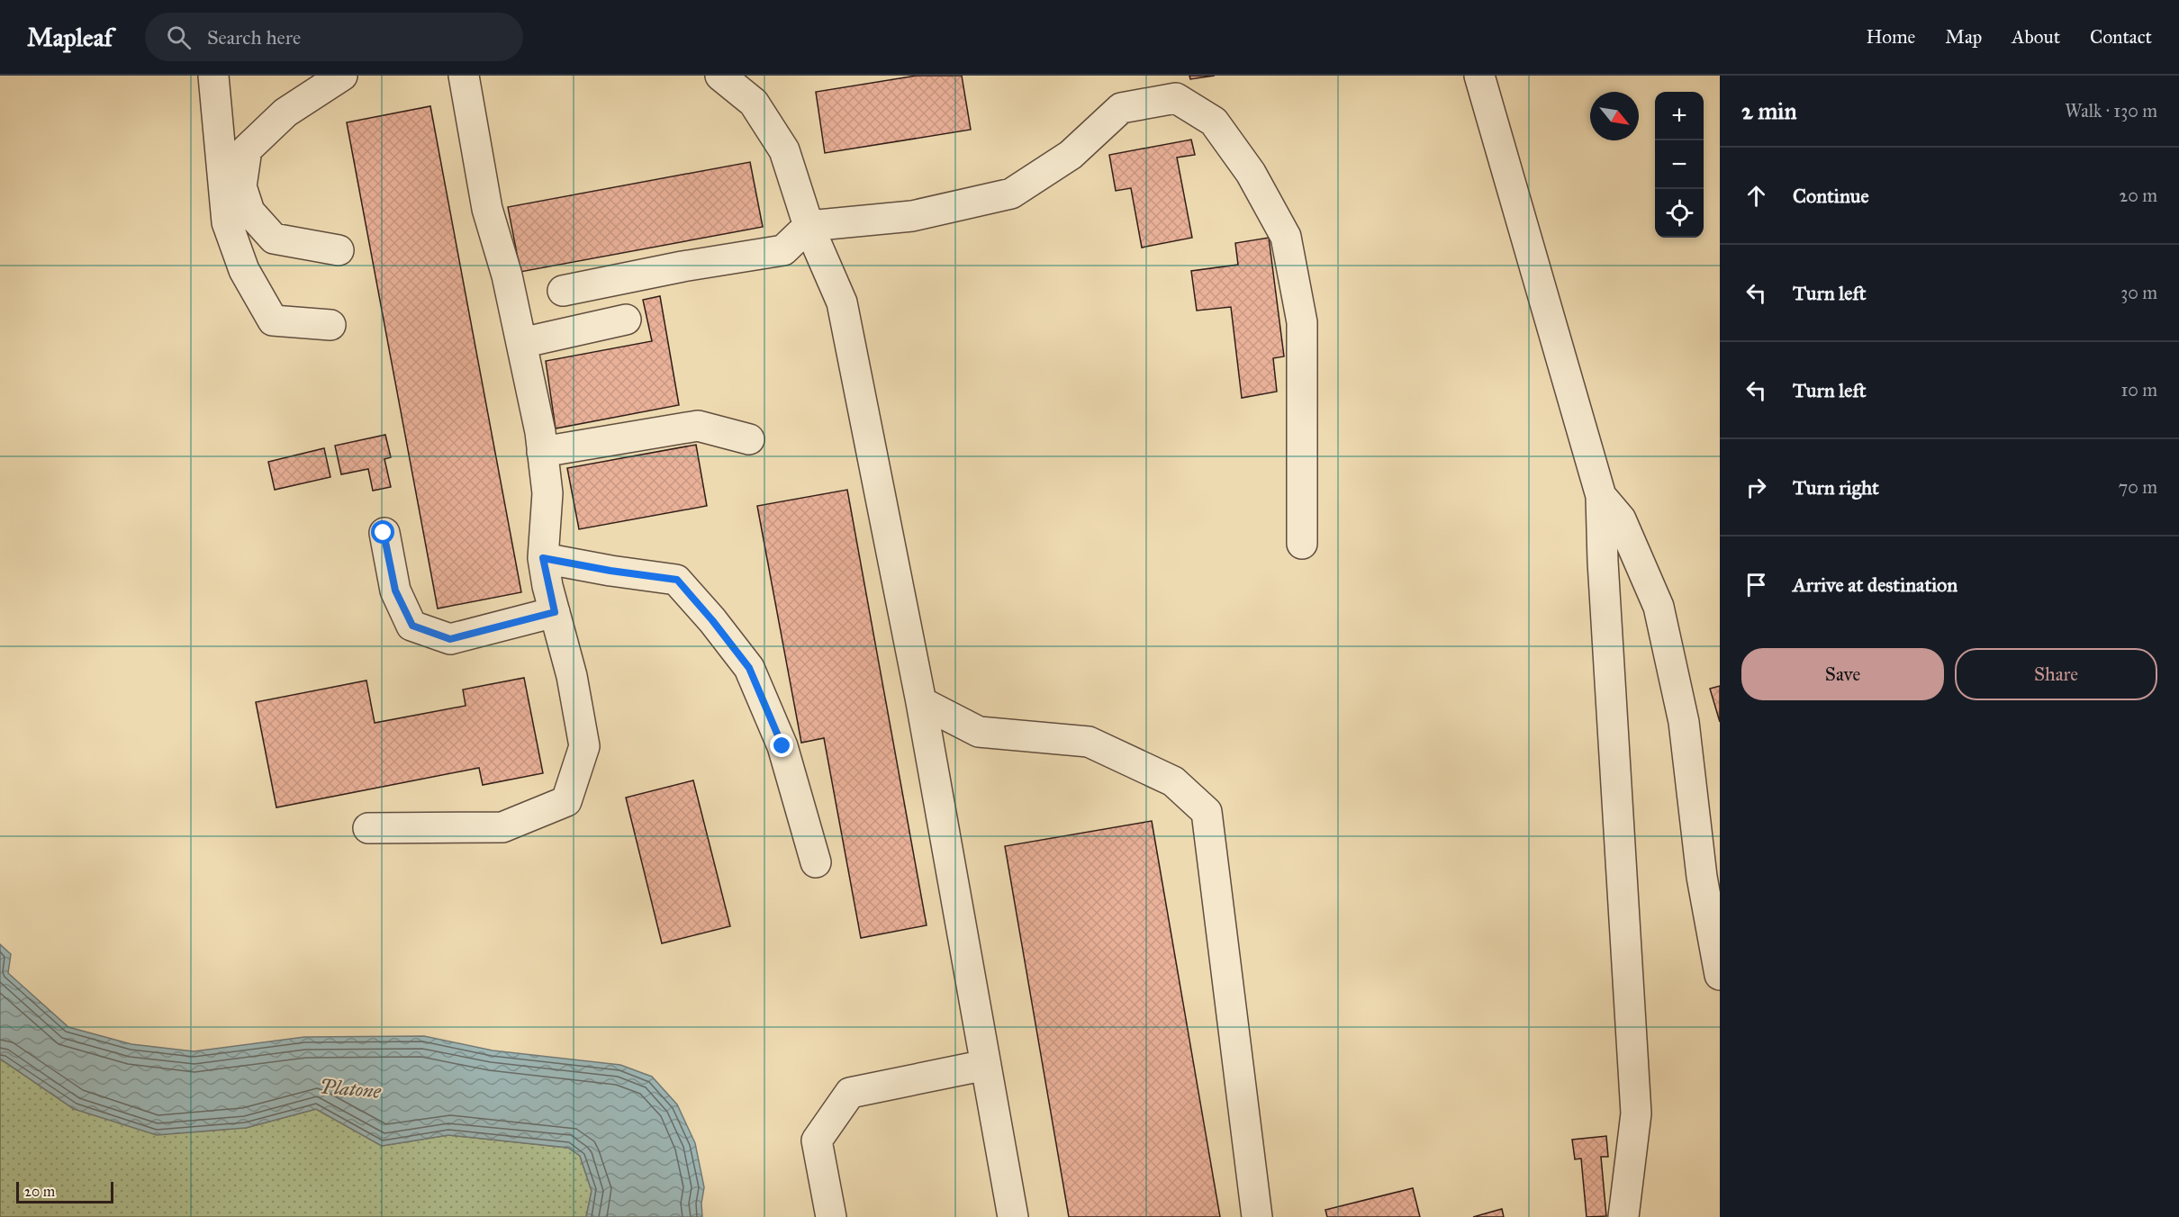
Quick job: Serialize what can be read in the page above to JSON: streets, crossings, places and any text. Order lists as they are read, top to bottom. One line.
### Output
{"water":["Platone"],"scale_bar":"20 m","north":"bottom right","page":{"header":"Mapleaf","search":"Search here","nav":["Home","Map","About","Contact"],"heading":["2 min","Walk · 130 m"],"map_buttons":["+","−"],"list":[["Continue","20 m"],["Turn left","30 m"],["Turn left","10 m"],["Turn right","70 m"],"Arrive at destination"],"buttons":["Save","Share"],"scale":"20 m"}}
